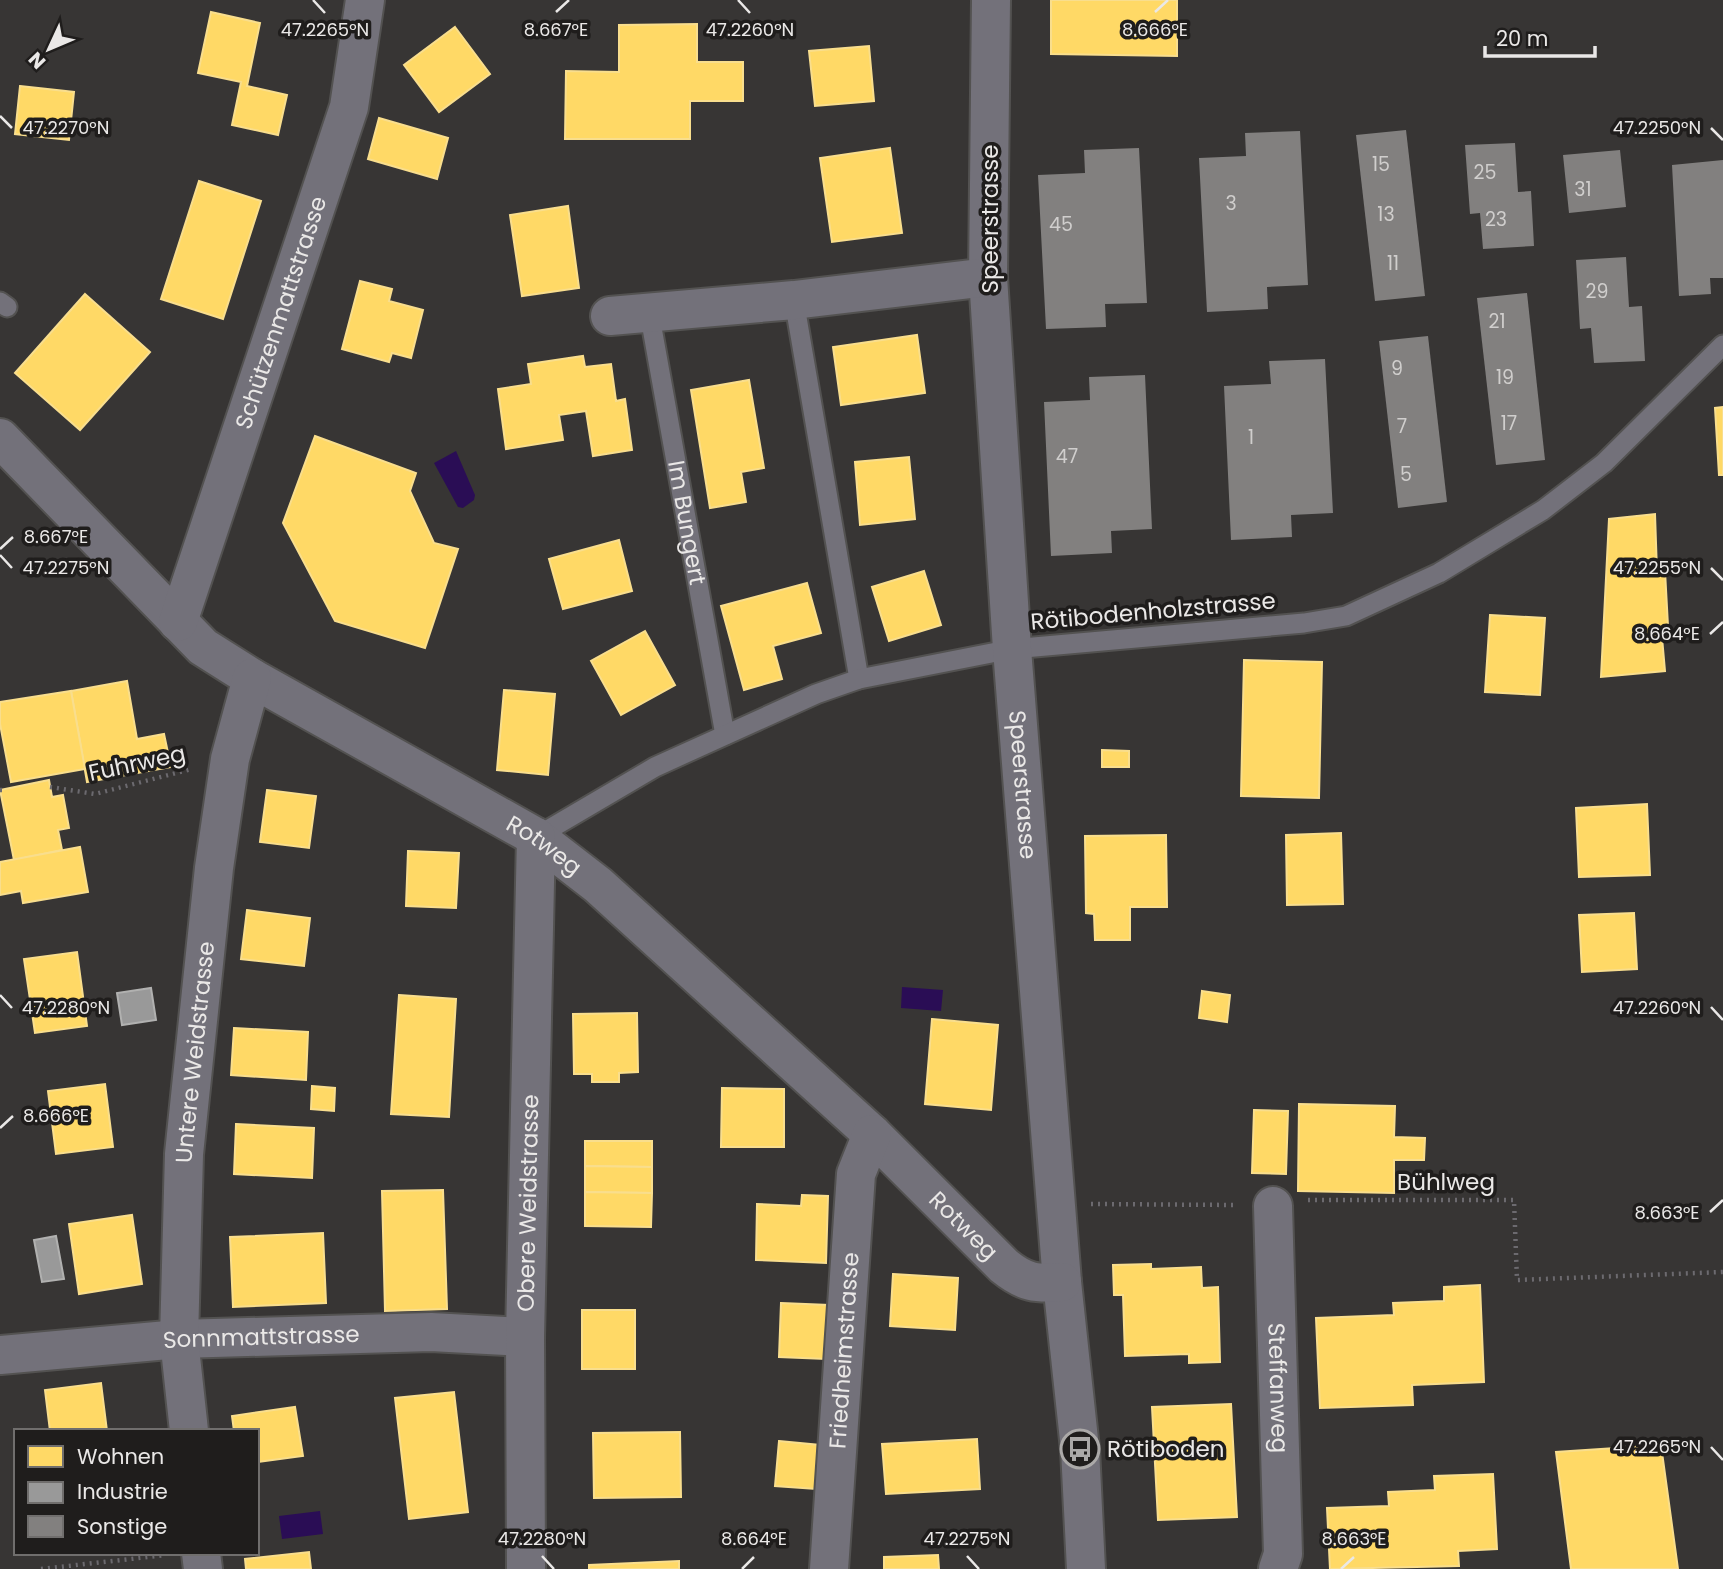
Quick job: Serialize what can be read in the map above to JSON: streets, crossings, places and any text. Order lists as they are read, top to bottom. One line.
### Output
{"streets":{"street":["Speerstrasse","Schützenmattstrasse","Rotweg","Untere Weidstrasse","Obere Weidstrasse","Sonnmattstrasse","Friedheimstrasse","Steffanweg"],"lane":["Im Bungert","Rötibodenholzstrasse"],"path":["Fuhrweg","Bühlweg"]},"crossings":[["Speerstrasse","Rötibodenholzstrasse"],["Speerstrasse","Rotweg"],["Schützenmattstrasse","Rotweg"],["Im Bungert","Rötibodenholzstrasse"],["Rötibodenholzstrasse","Rotweg"],["Rötibodenholzstrasse","Obere Weidstrasse"],["Fuhrweg","Untere Weidstrasse"],["Rotweg","Untere Weidstrasse"],["Rotweg","Obere Weidstrasse"],["Rotweg","Friedheimstrasse"],["Untere Weidstrasse","Sonnmattstrasse"],["Bühlweg","Steffanweg"],["Obere Weidstrasse","Sonnmattstrasse"]],"places":{"bus stop":["Rötiboden"]},"house_numbers":["15","25","31","3","13","23","45","11","29","21","9","19","17","7","1","47","5"],"legend":["Wohnen","Industrie","Sonstige"],"scale_bar":"20 m","north":"bottom left","coordinates":["8.667°E","8.666°E","47.2265°N","47.2260°N","47.2250°N","47.2270°N","47.2255°N","47.2275°N","8.664°E","47.2280°N","8.663°E"]}
